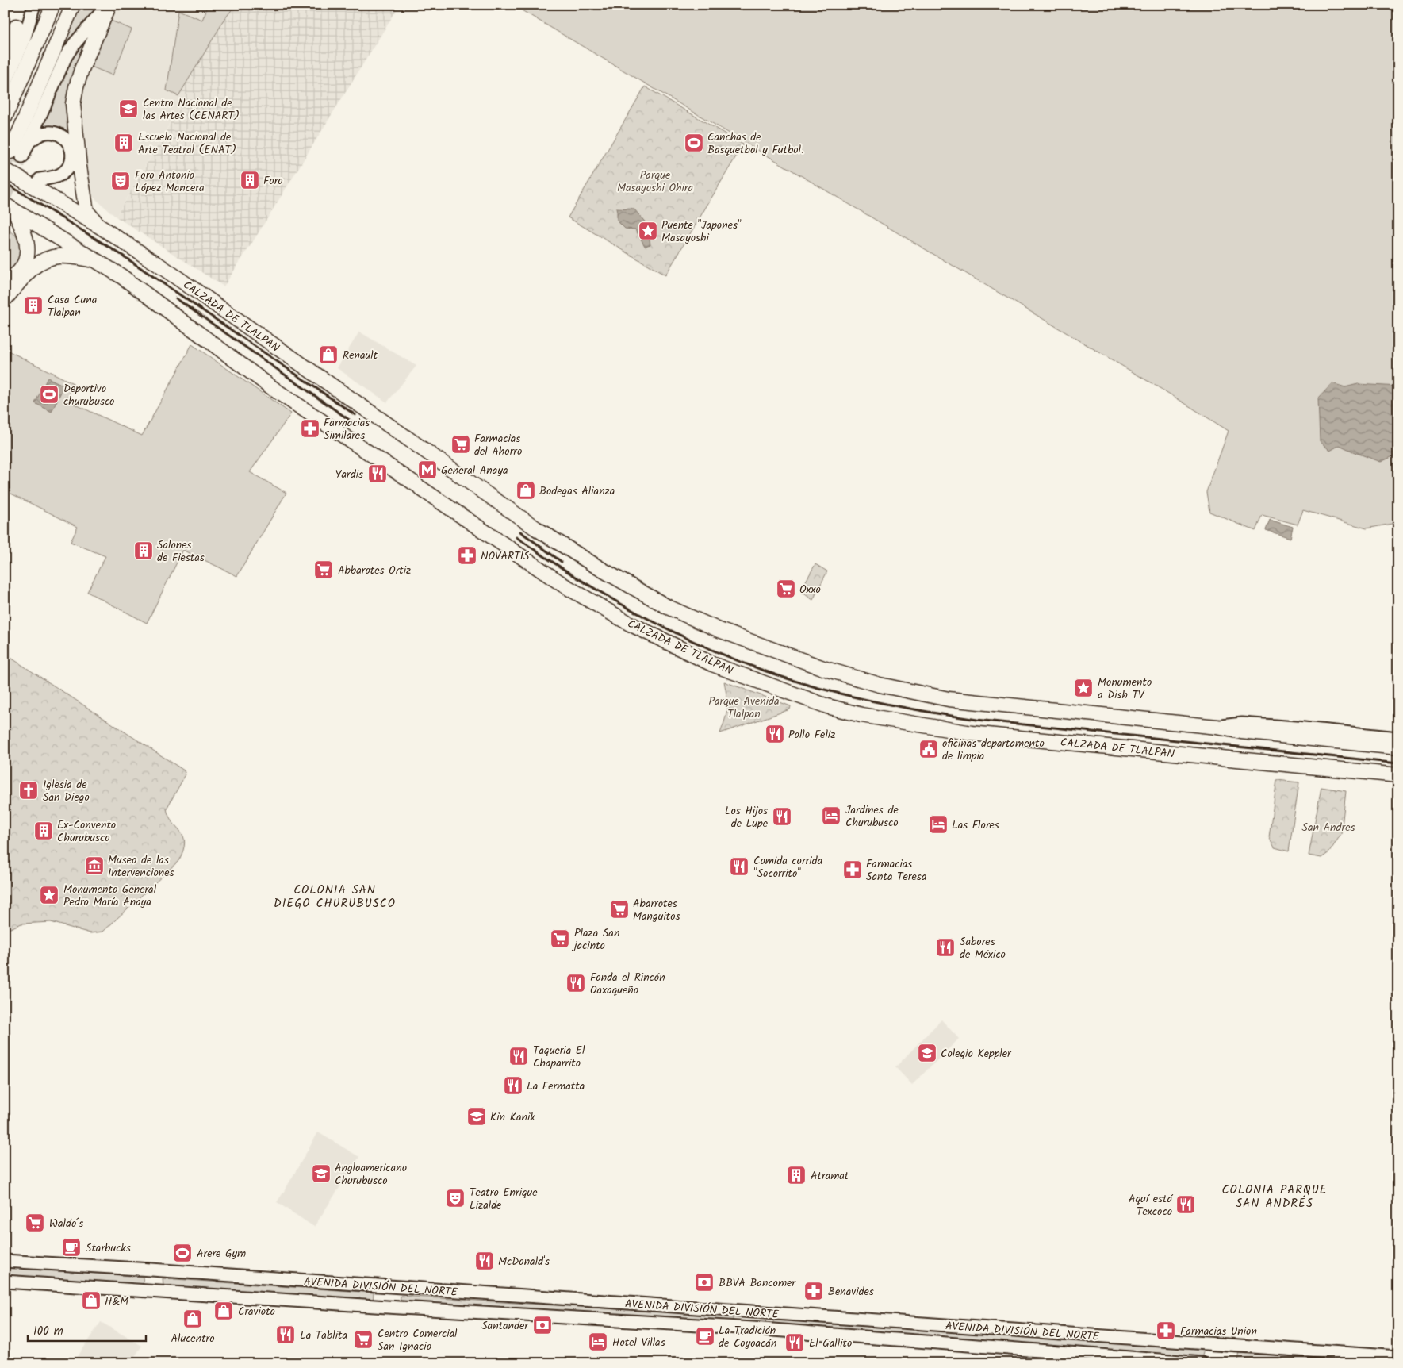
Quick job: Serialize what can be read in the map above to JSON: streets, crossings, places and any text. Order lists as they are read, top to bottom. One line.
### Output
{"streets":{"highway":["CALZADA DE TLALPAN"],"main road":["AVENIDA DIVISIÓN DEL NORTE"]},"districts":["COLONIA SAN DIEGO CHURUBUSCO","COLONIA PARQUE SAN ANDRÉS"],"parks":["Parque Masayoshi Ohira","Parque Avenida Tlalpan","San Andres"],"places":{"school or university":["Centro Nacional de las Artes (CENART)","Colegio Keppler","Kin Kanik","Angloamericano Churubusco"],"building":["Escuela Nacional de Arte Teatral (ENAT)","Foro","Casa Cuna Tlalpan","Salones de Fiestas","Ex-Convento Churubusco","Atramat"],"sports":["Canchas de Basquetbol y Futbol.","Deportivo churubusco","Arere Gym"],"theatre":["Foro Antonio López Mancera","Teatro Enrique Lizalde"],"place":["Puente \"Japones\" Masayoshi","Monumento a Dish TV","Monumento General Pedro María Anaya"],"shop":["Renault","Bodegas Alianza","H&M","Cravioto","Alucentro"],"pharmacy":["Farmacias Similares","NOVARTIS","Farmacias Santa Teresa","Benavides","Farmacias Union"],"supermarket":["Farmacias del Ahorro","Abbarotes Ortiz","Oxxo","Abarrotes Manguitos","Plaza San jacinto","Waldo´s","Centro Comercial San Ignacio"],"metro station":["General Anaya"],"restaurant":["Yardis","Pollo Feliz","Los Hijos de Lupe","Comida corrida \"Socorrito\"","Sabores de México","Fonda el Rincón Oaxaqueño","Taqueria El Chaparrito","La Fermatta","Aquí está Texcoco","McDonald's","La Tablita","El Gallito"],"public building":["oficinas departamento de limpia"],"church":["Iglesia de San Diego"],"hotel":["Jardines de Churubusco","Las Flores","Hotel Villas"],"museum":["Museo de las Intervenciones"],"cafe":["Starbucks","La Tradición de Coyoacán"],"bank":["BBVA Bancomer","Santander"]},"scale_bar":"100 m"}
